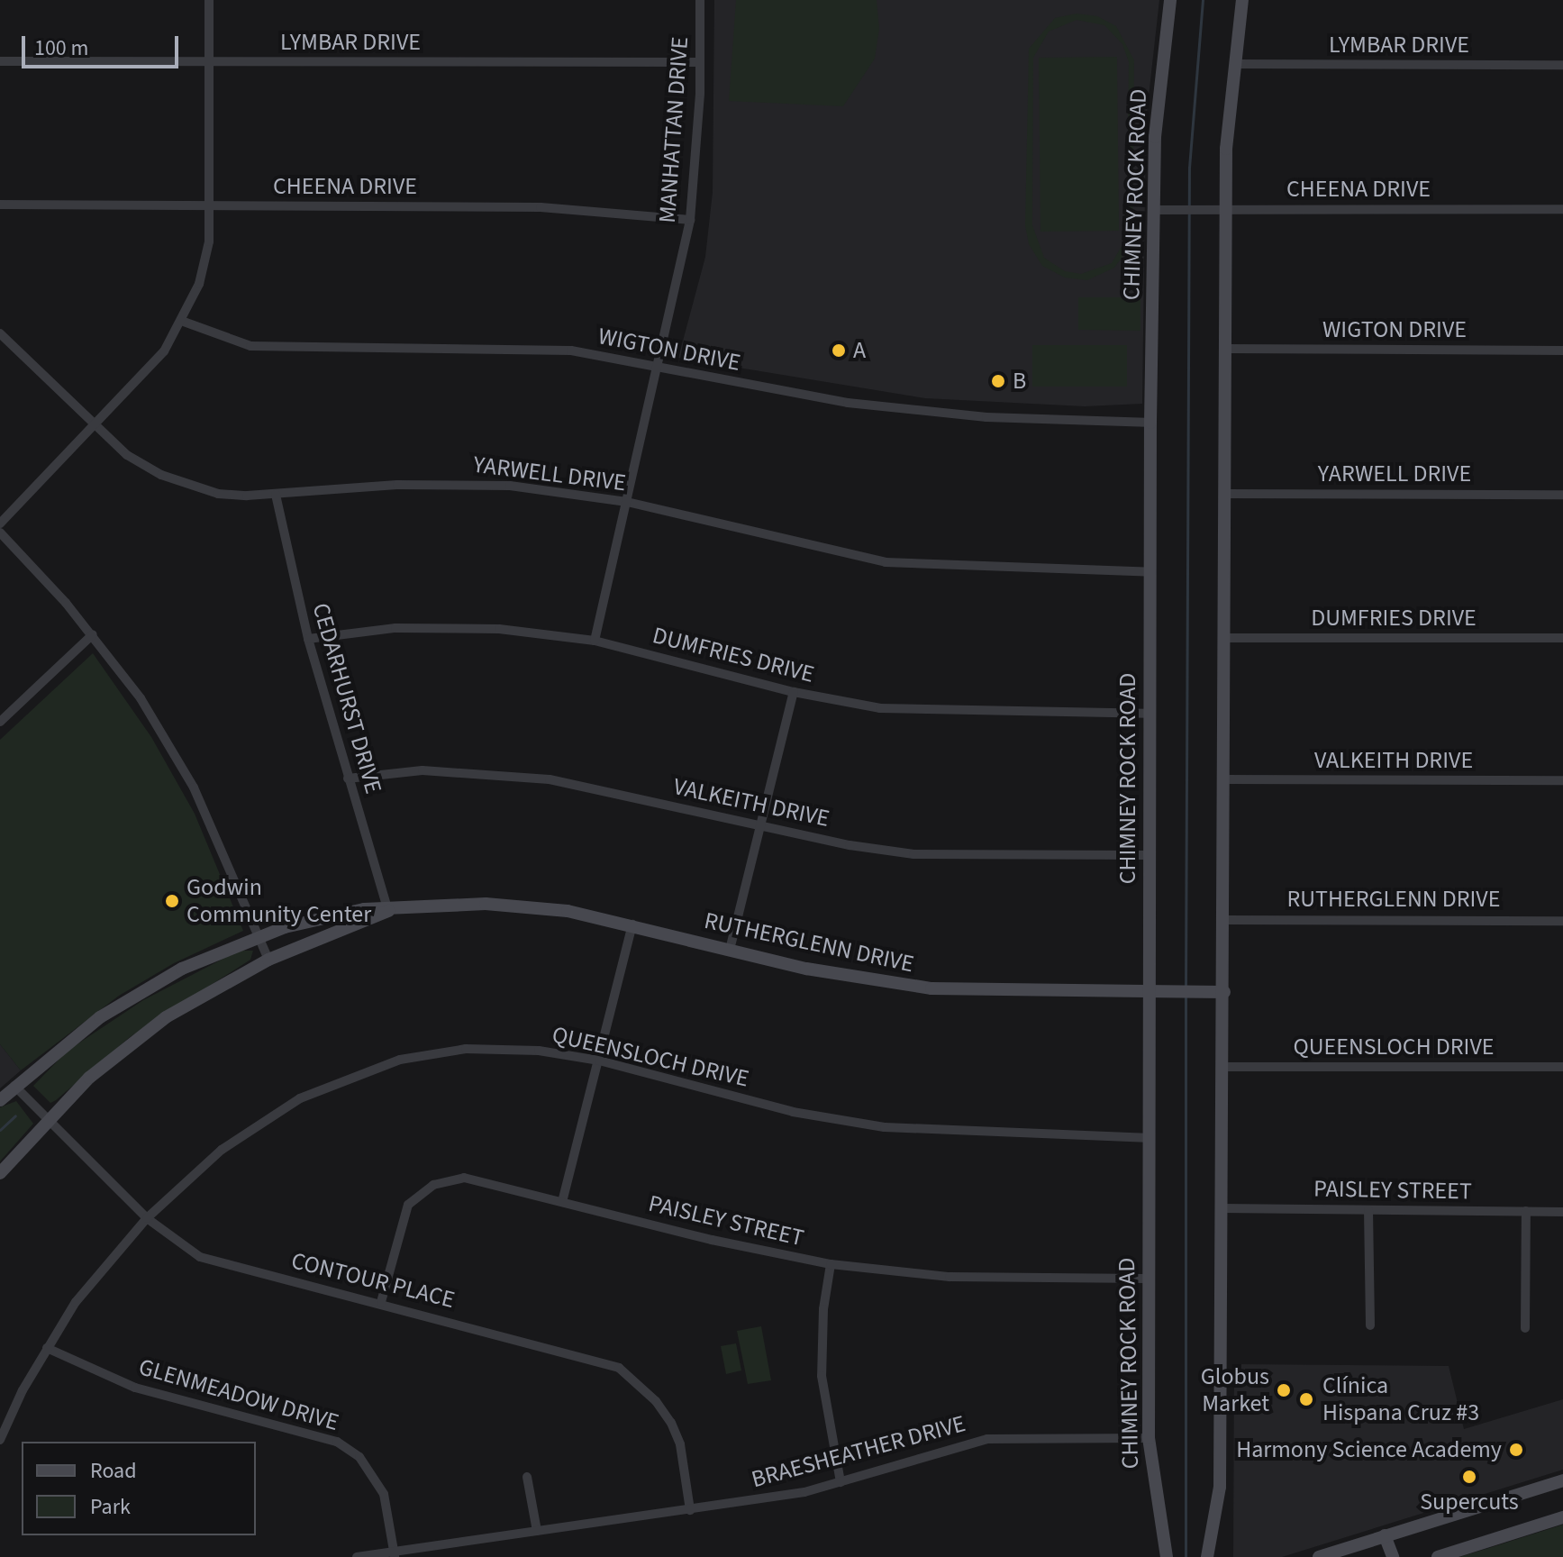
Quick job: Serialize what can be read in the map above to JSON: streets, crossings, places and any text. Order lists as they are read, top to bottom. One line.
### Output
{"streets":{"main road":["CHIMNEY ROCK ROAD","RUTHERGLENN DRIVE"],"street":["LYMBAR DRIVE","MANHATTAN DRIVE","CHEENA DRIVE","WIGTON DRIVE","YARWELL DRIVE","DUMFRIES DRIVE","CEDARHURST DRIVE","VALKEITH DRIVE","QUEENSLOCH DRIVE","PAISLEY STREET","CONTOUR PLACE","GLENMEADOW DRIVE","BRAESHEATHER DRIVE"]},"crossings":[["LYMBAR DRIVE","MANHATTAN DRIVE"],["MANHATTAN DRIVE","CHEENA DRIVE"],["MANHATTAN DRIVE","WIGTON DRIVE"],["MANHATTAN DRIVE","YARWELL DRIVE"],["MANHATTAN DRIVE","DUMFRIES DRIVE"],["CHEENA DRIVE","CHIMNEY ROCK ROAD"],["CHIMNEY ROCK ROAD","WIGTON DRIVE"],["CHIMNEY ROCK ROAD","YARWELL DRIVE"],["CHIMNEY ROCK ROAD","DUMFRIES DRIVE"],["CHIMNEY ROCK ROAD","VALKEITH DRIVE"],["CHIMNEY ROCK ROAD","RUTHERGLENN DRIVE"],["CHIMNEY ROCK ROAD","QUEENSLOCH DRIVE"],["CHIMNEY ROCK ROAD","PAISLEY STREET"],["CHIMNEY ROCK ROAD","BRAESHEATHER DRIVE"],["YARWELL DRIVE","CEDARHURST DRIVE"],["DUMFRIES DRIVE","CEDARHURST DRIVE"],["CEDARHURST DRIVE","VALKEITH DRIVE"],["CEDARHURST DRIVE","RUTHERGLENN DRIVE"],["RUTHERGLENN DRIVE","CONTOUR PLACE"],["QUEENSLOCH DRIVE","CONTOUR PLACE"],["PAISLEY STREET","CONTOUR PLACE"],["CONTOUR PLACE","BRAESHEATHER DRIVE"],["GLENMEADOW DRIVE","BRAESHEATHER DRIVE"]],"places":["A","B","Godwin Community Center","Globus Market","Clínica Hispana Cruz #3","Harmony Science Academy","Supercuts"],"legend":["Road","Park"],"scale_bar":"100 m"}
